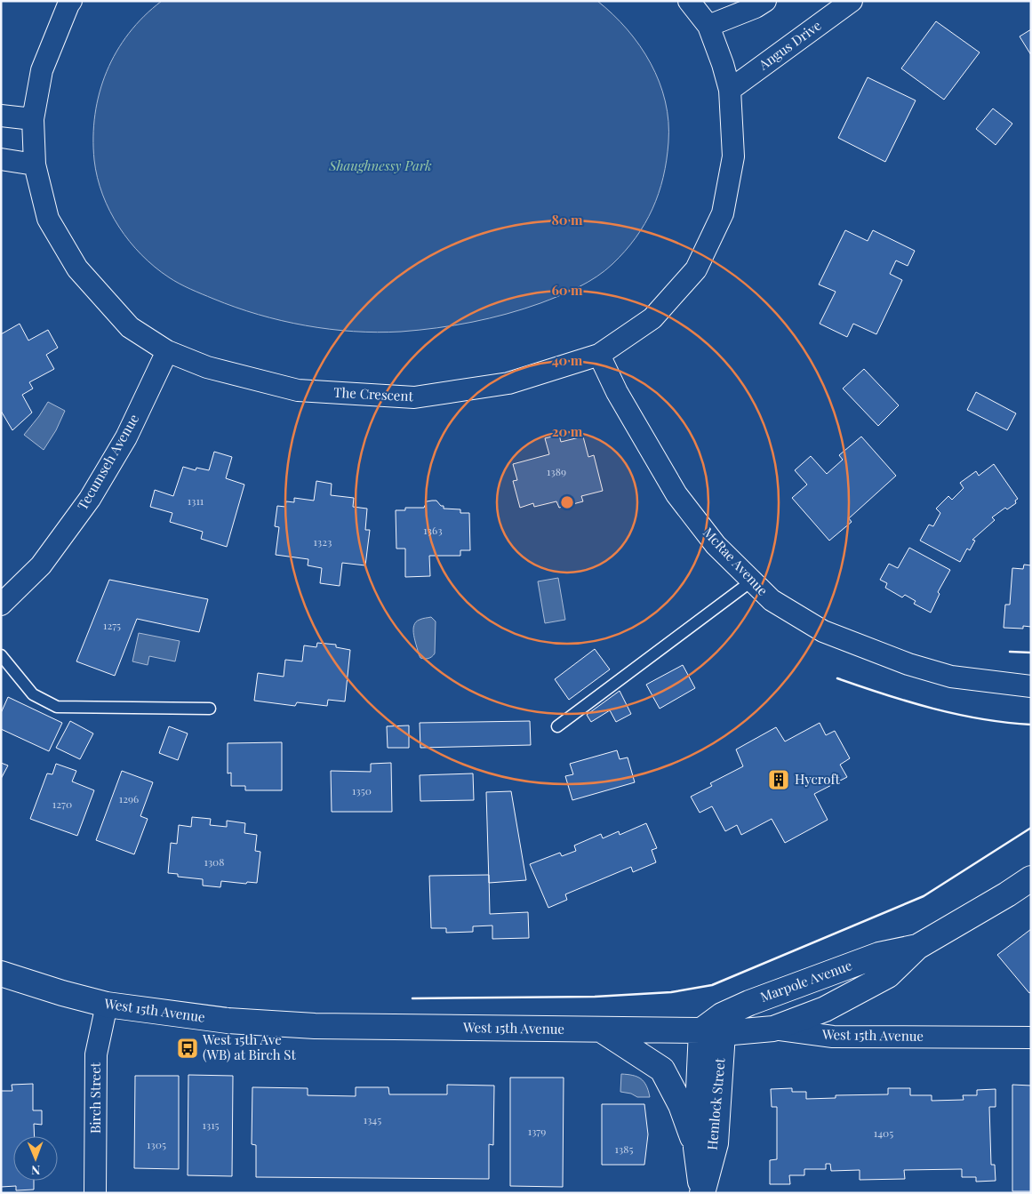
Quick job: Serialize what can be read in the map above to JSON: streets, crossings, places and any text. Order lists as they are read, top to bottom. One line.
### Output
{"streets":{"street":["Angus Drive","The Crescent","Tecumseh Avenue","McRae Avenue","Marpole Avenue","West 15th Avenue","Birch Street","Hemlock Street"]},"crossings":[["Angus Drive","The Crescent"],["The Crescent","Tecumseh Avenue"],["The Crescent","McRae Avenue"],["Marpole Avenue","West 15th Avenue"],["Marpole Avenue","Hemlock Street"],["West 15th Avenue","Birch Street"],["West 15th Avenue","Hemlock Street"]],"parks":["Shaughnessy Park"],"places":{"building":["Hycroft"],"bus stop":["West 15th Ave (WB) at Birch St"]},"house_numbers":["1389","1311","1363","1323","1275","1350","1296","1270","1308","1345","1315","1379","1405","1305","1385"],"north":"bottom","rings":["80 m","60 m","40 m","20 m"]}
